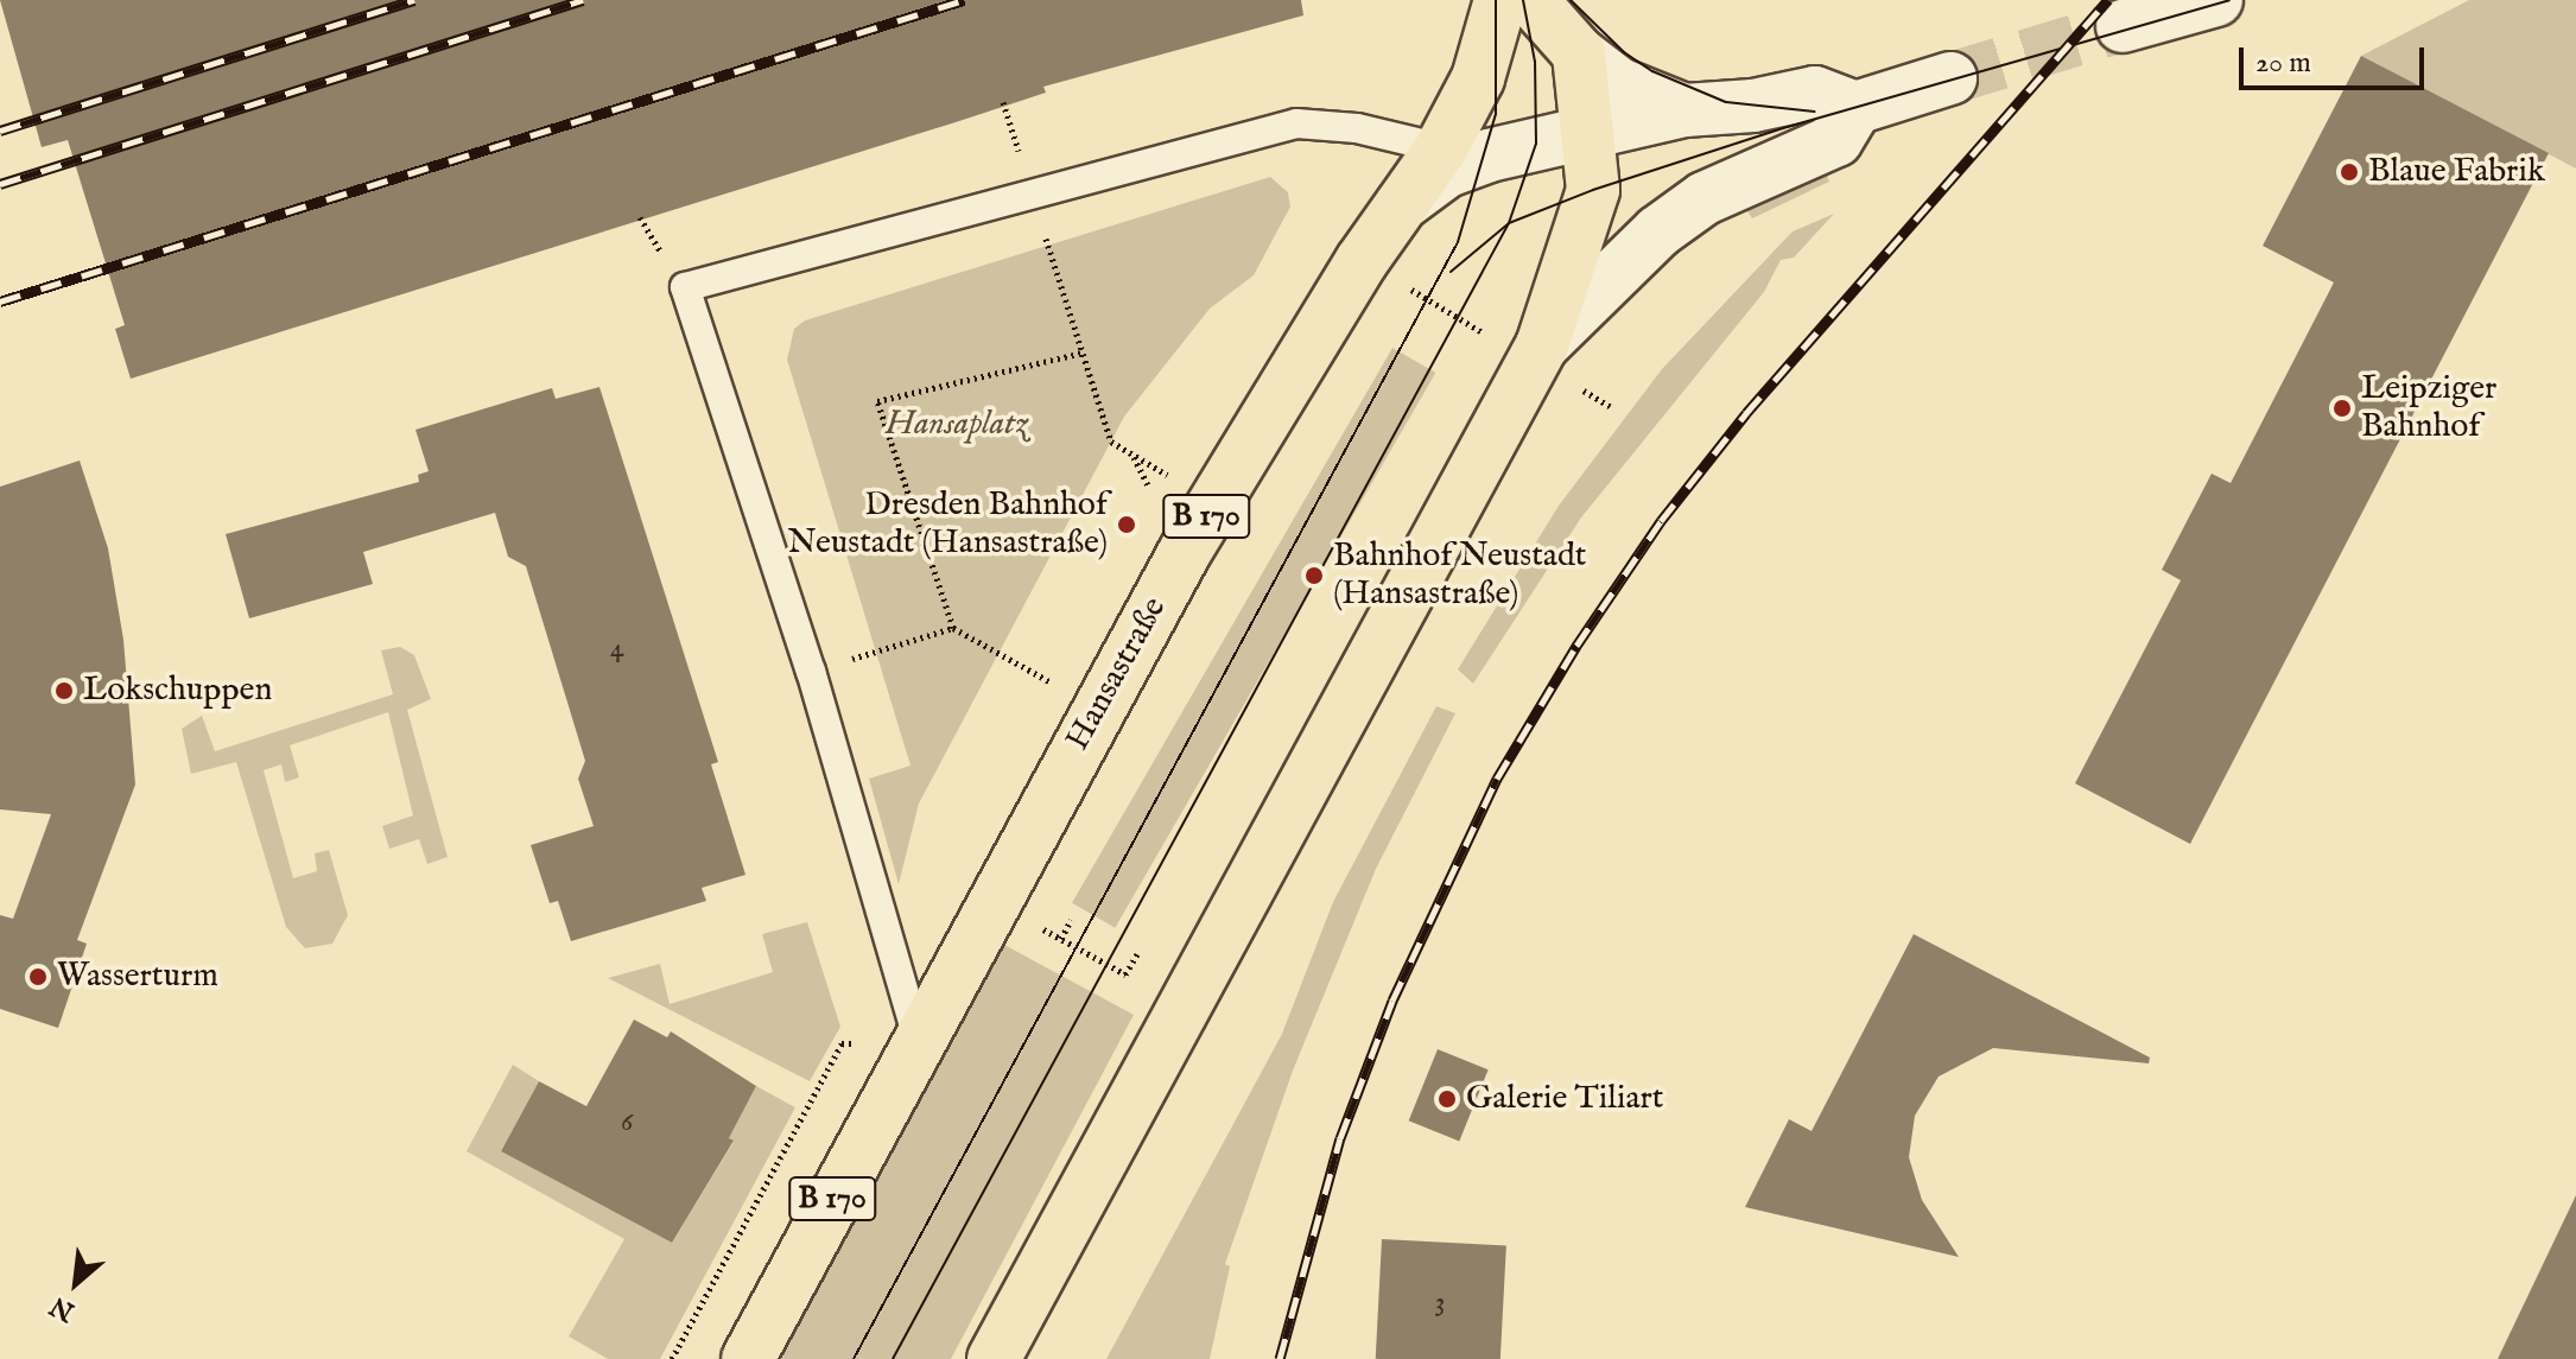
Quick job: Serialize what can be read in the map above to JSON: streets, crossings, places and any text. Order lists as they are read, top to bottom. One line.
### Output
{"streets":{"main road":["B 170","Hansastraße"]},"parks":["Hansaplatz"],"places":["Blaue Fabrik","Leipziger Bahnhof","Dresden Bahnhof Neustadt (Hansastraße)","Bahnhof Neustadt (Hansastraße)","Lokschuppen","Wasserturm","Galerie Tiliart"],"house_numbers":["4","6","3"],"scale_bar":"20 m","north":"bottom left"}
